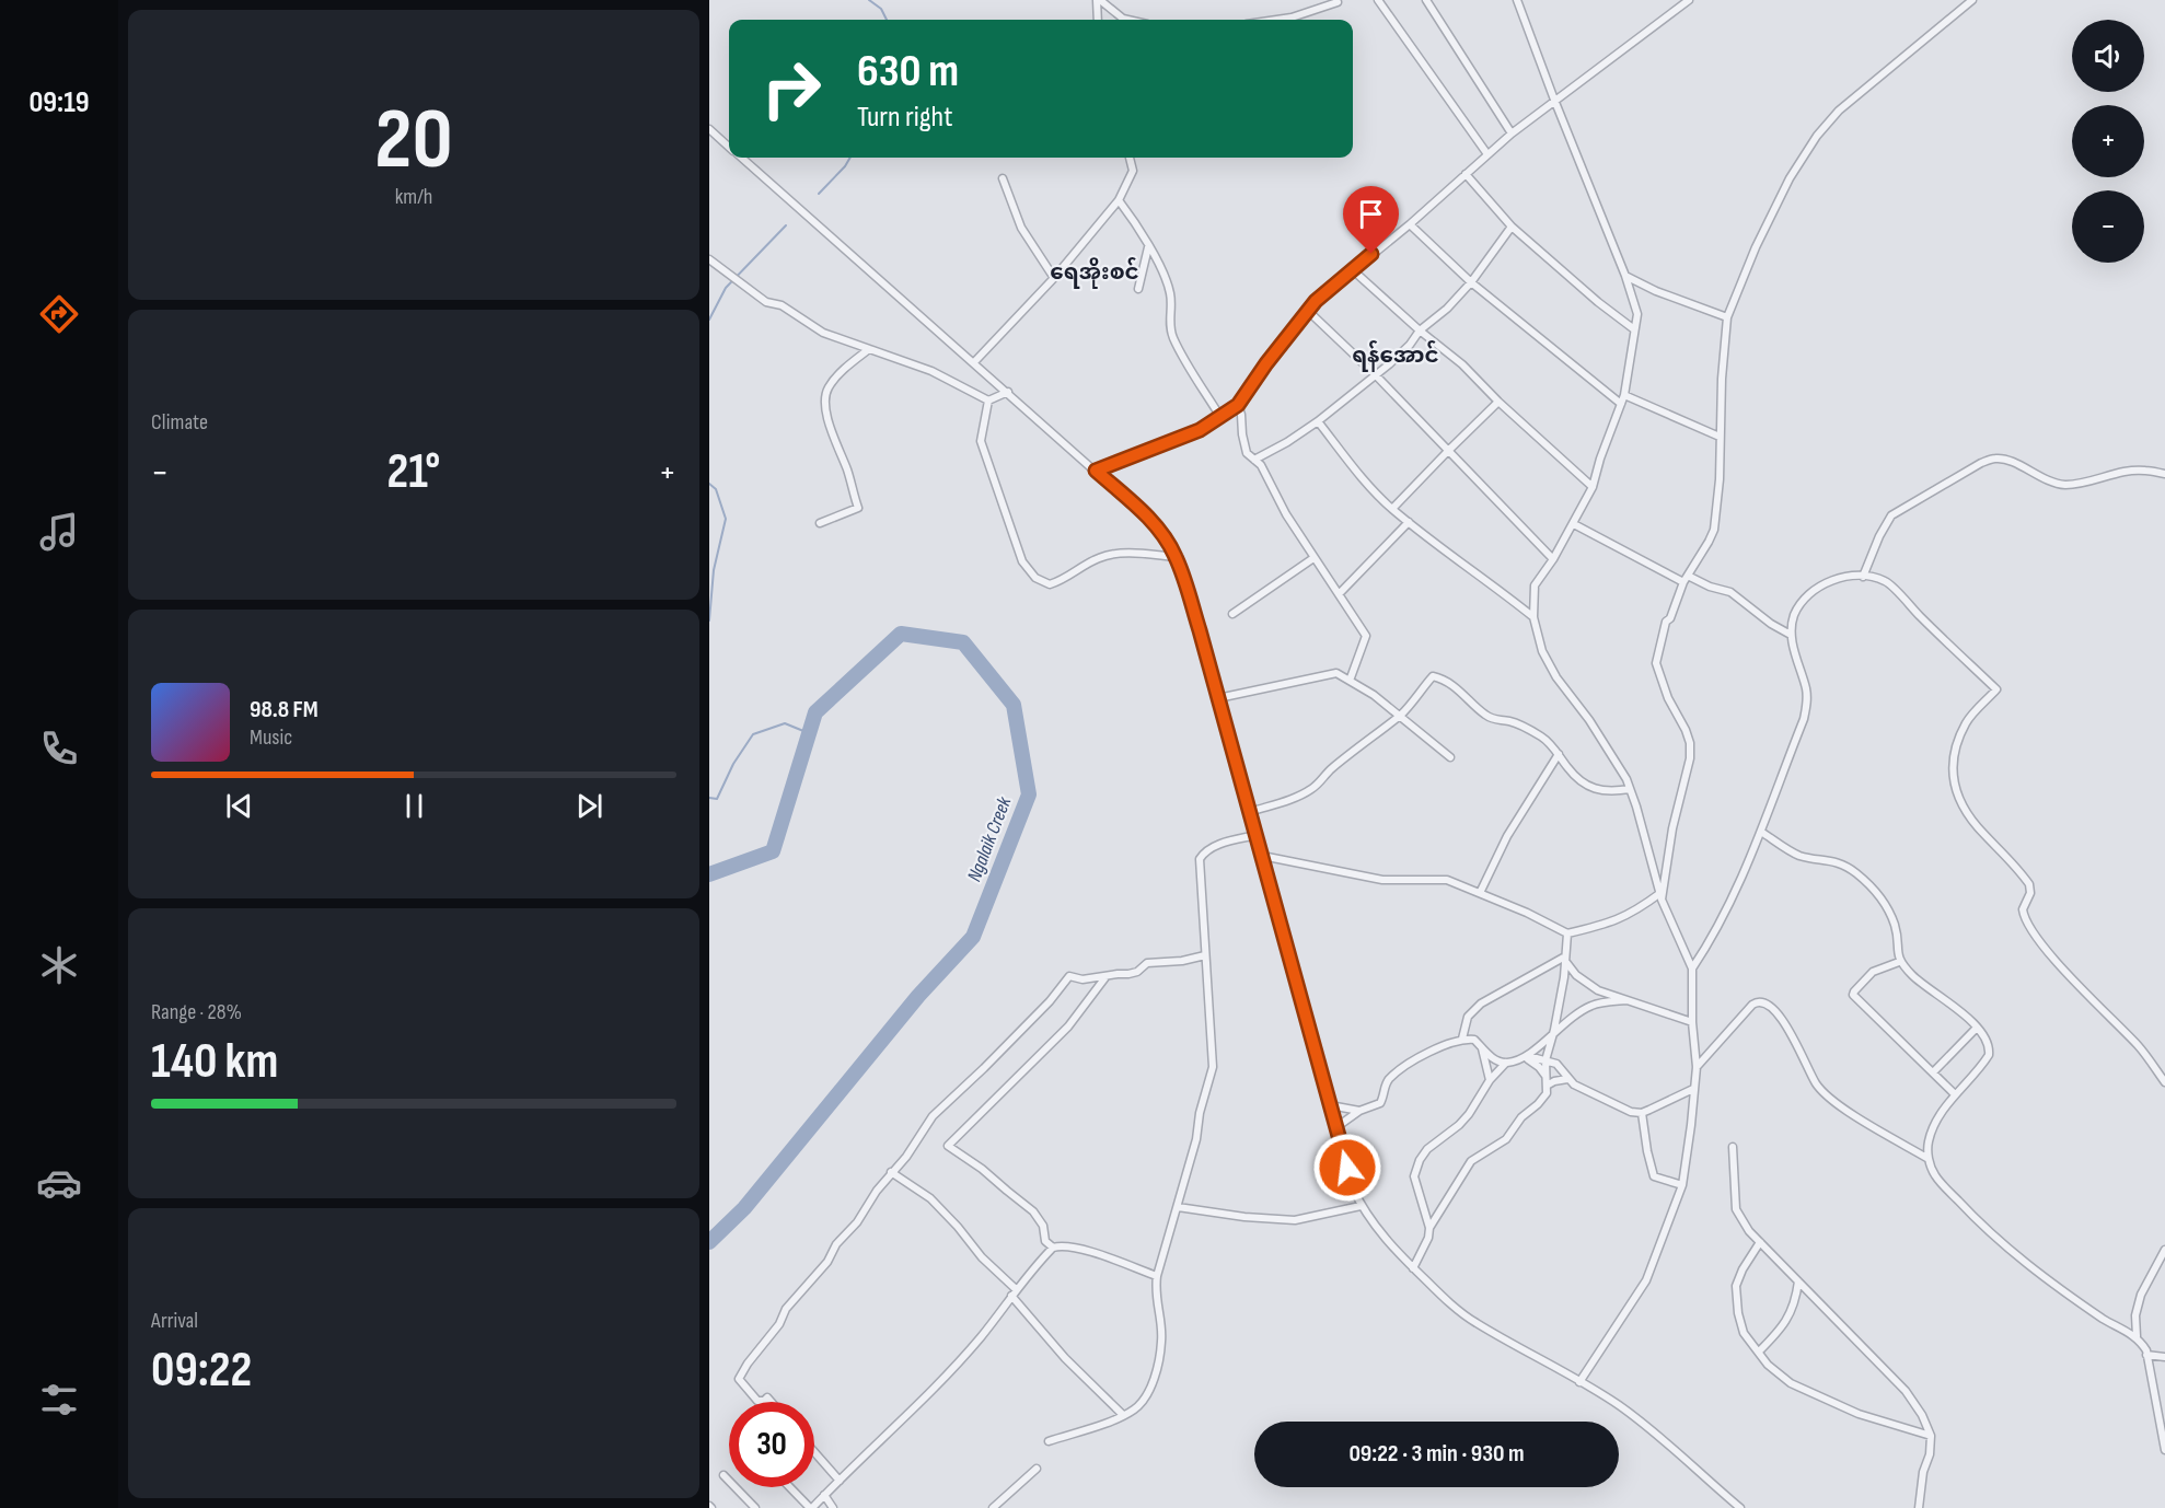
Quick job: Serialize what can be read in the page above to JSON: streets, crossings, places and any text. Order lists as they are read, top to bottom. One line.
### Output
{"districts":["ရေအိုးစင်","ရန်အောင်"],"water":["Ngalaik Creek"],"page":{"tabs":"09:19","tile":[["20","km/h"],"Climate",["Range · 28%","140 km"],["Arrival","09:22"]],"map_buttons":["+","−"],"turn":["630 m","Turn right"],"heat":["−","21°","+"],"song":["98.8 FM","Music"],"limit":"30","trip":"09:22 · 3 min · 930 m"}}
